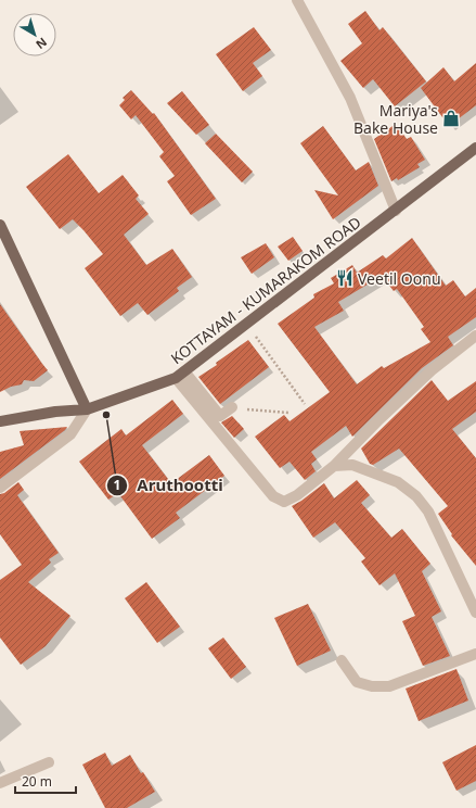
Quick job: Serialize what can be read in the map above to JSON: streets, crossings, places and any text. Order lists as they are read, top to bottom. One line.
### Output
{"streets":{"main road":["KOTTAYAM - KUMARAKOM ROAD"]},"places":{"shop":["Mariya's Bake House"],"restaurant":["Veetil Oonu"],"other":["Aruthootti"]},"scale_bar":"20 m","north":"bottom right"}
